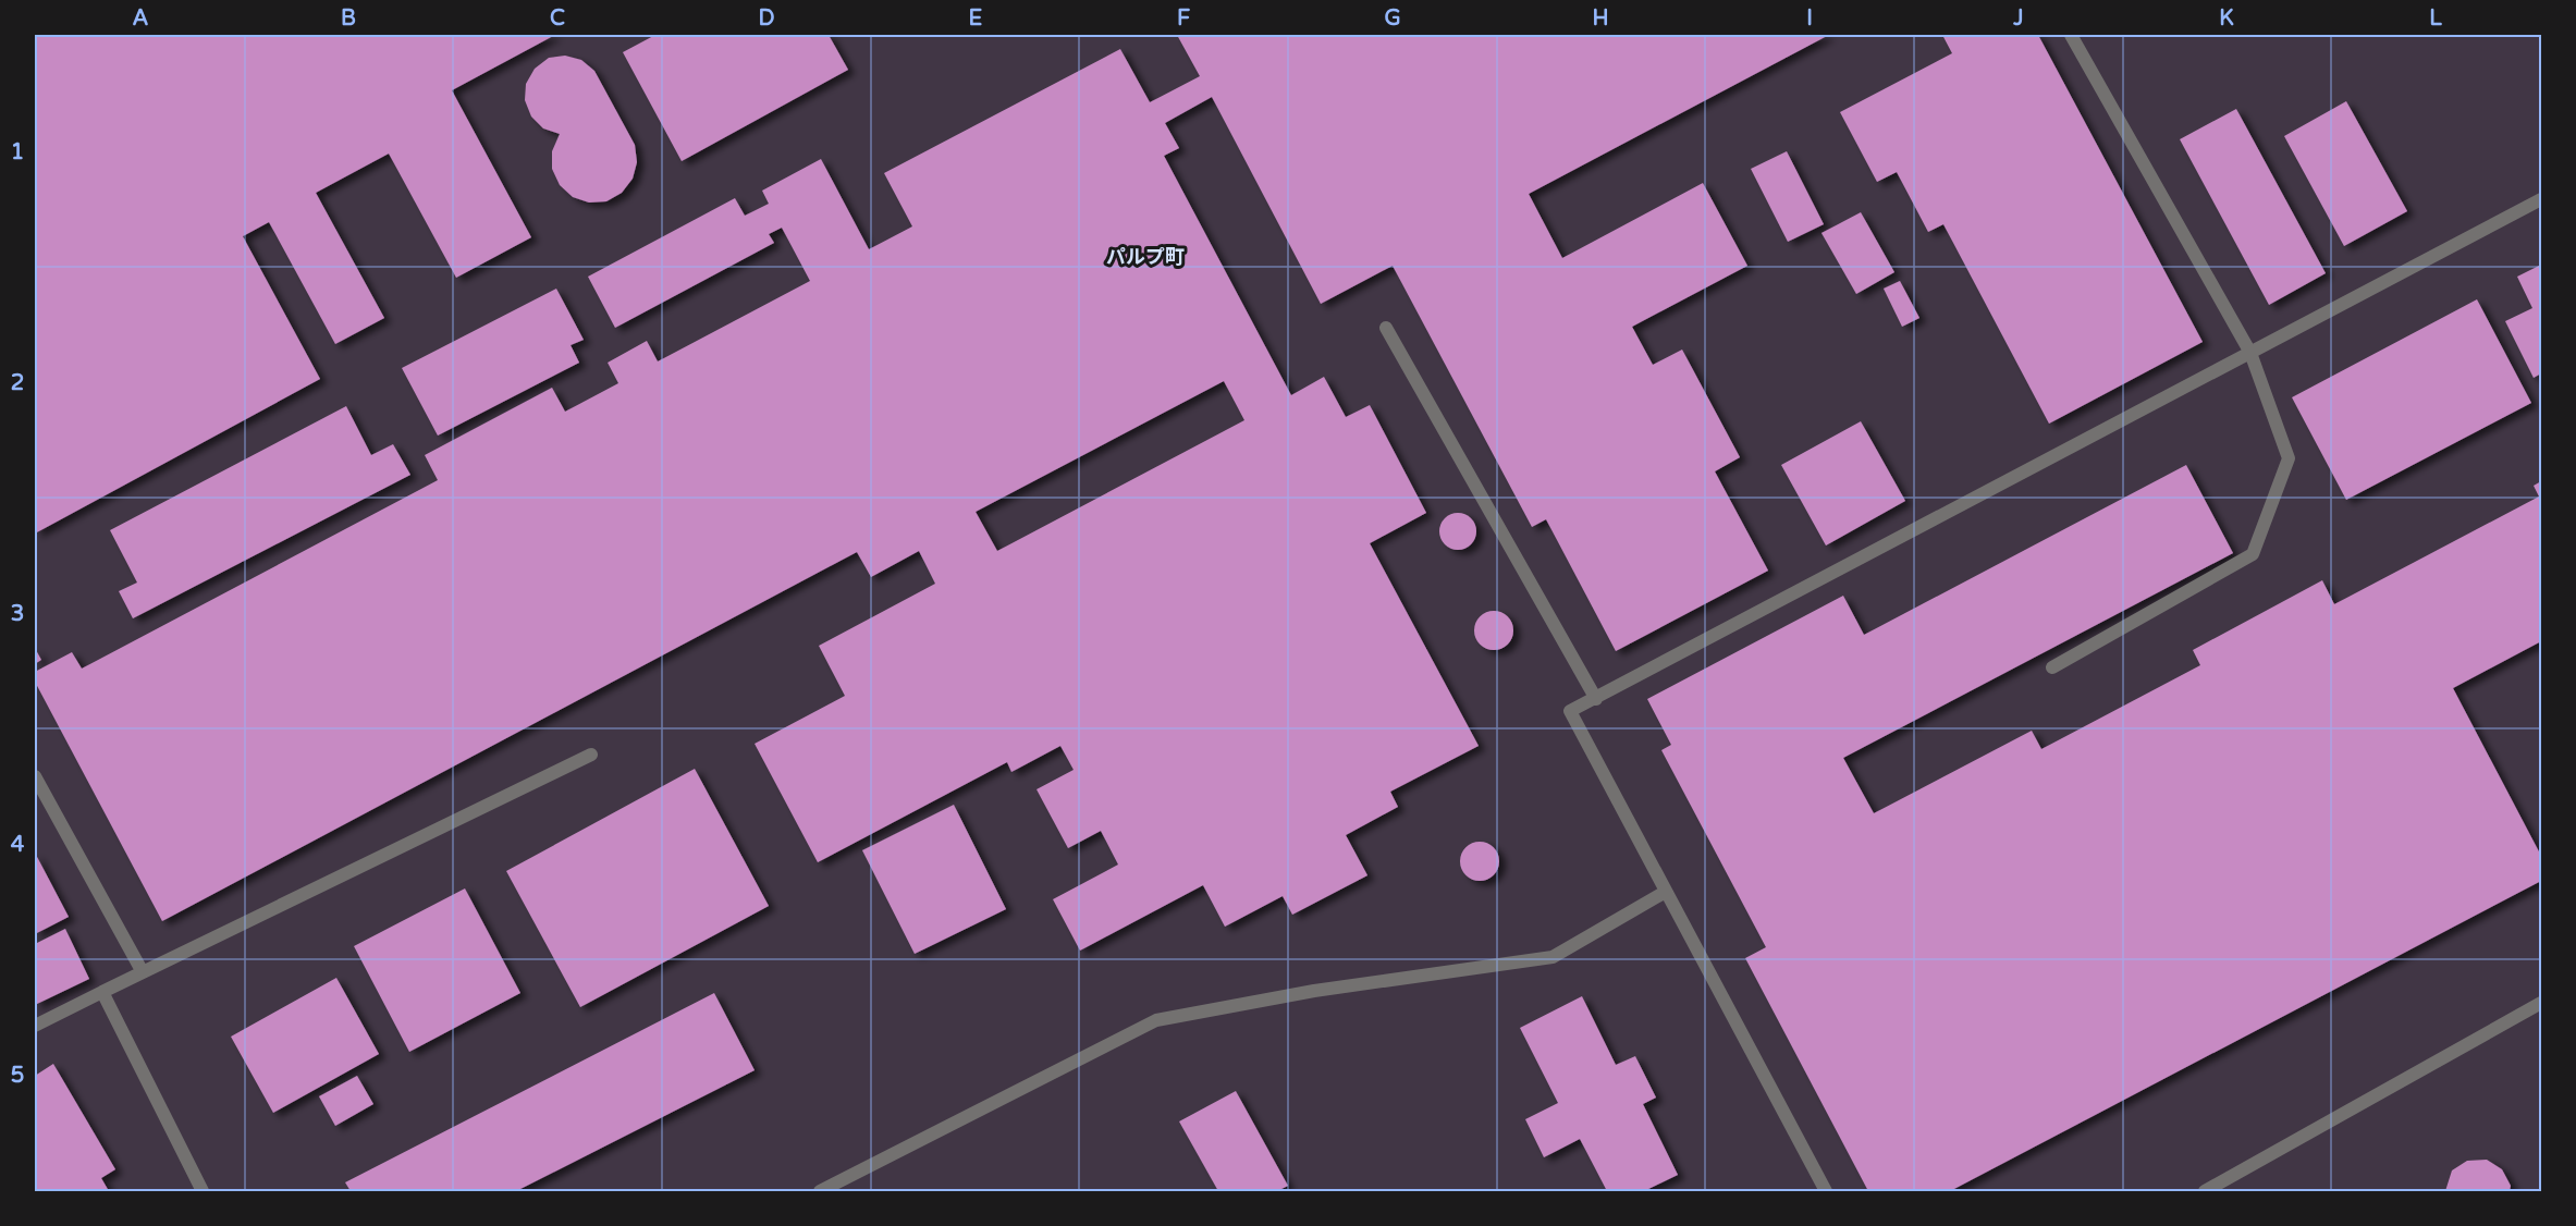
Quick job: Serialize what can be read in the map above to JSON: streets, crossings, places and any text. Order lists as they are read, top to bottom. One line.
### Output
{"districts":["パルプ町"],"grid":{"columns":["A","B","C","D","E","F","G","H","I","J","K","L"],"rows":["1","2","3","4","5"]}}
